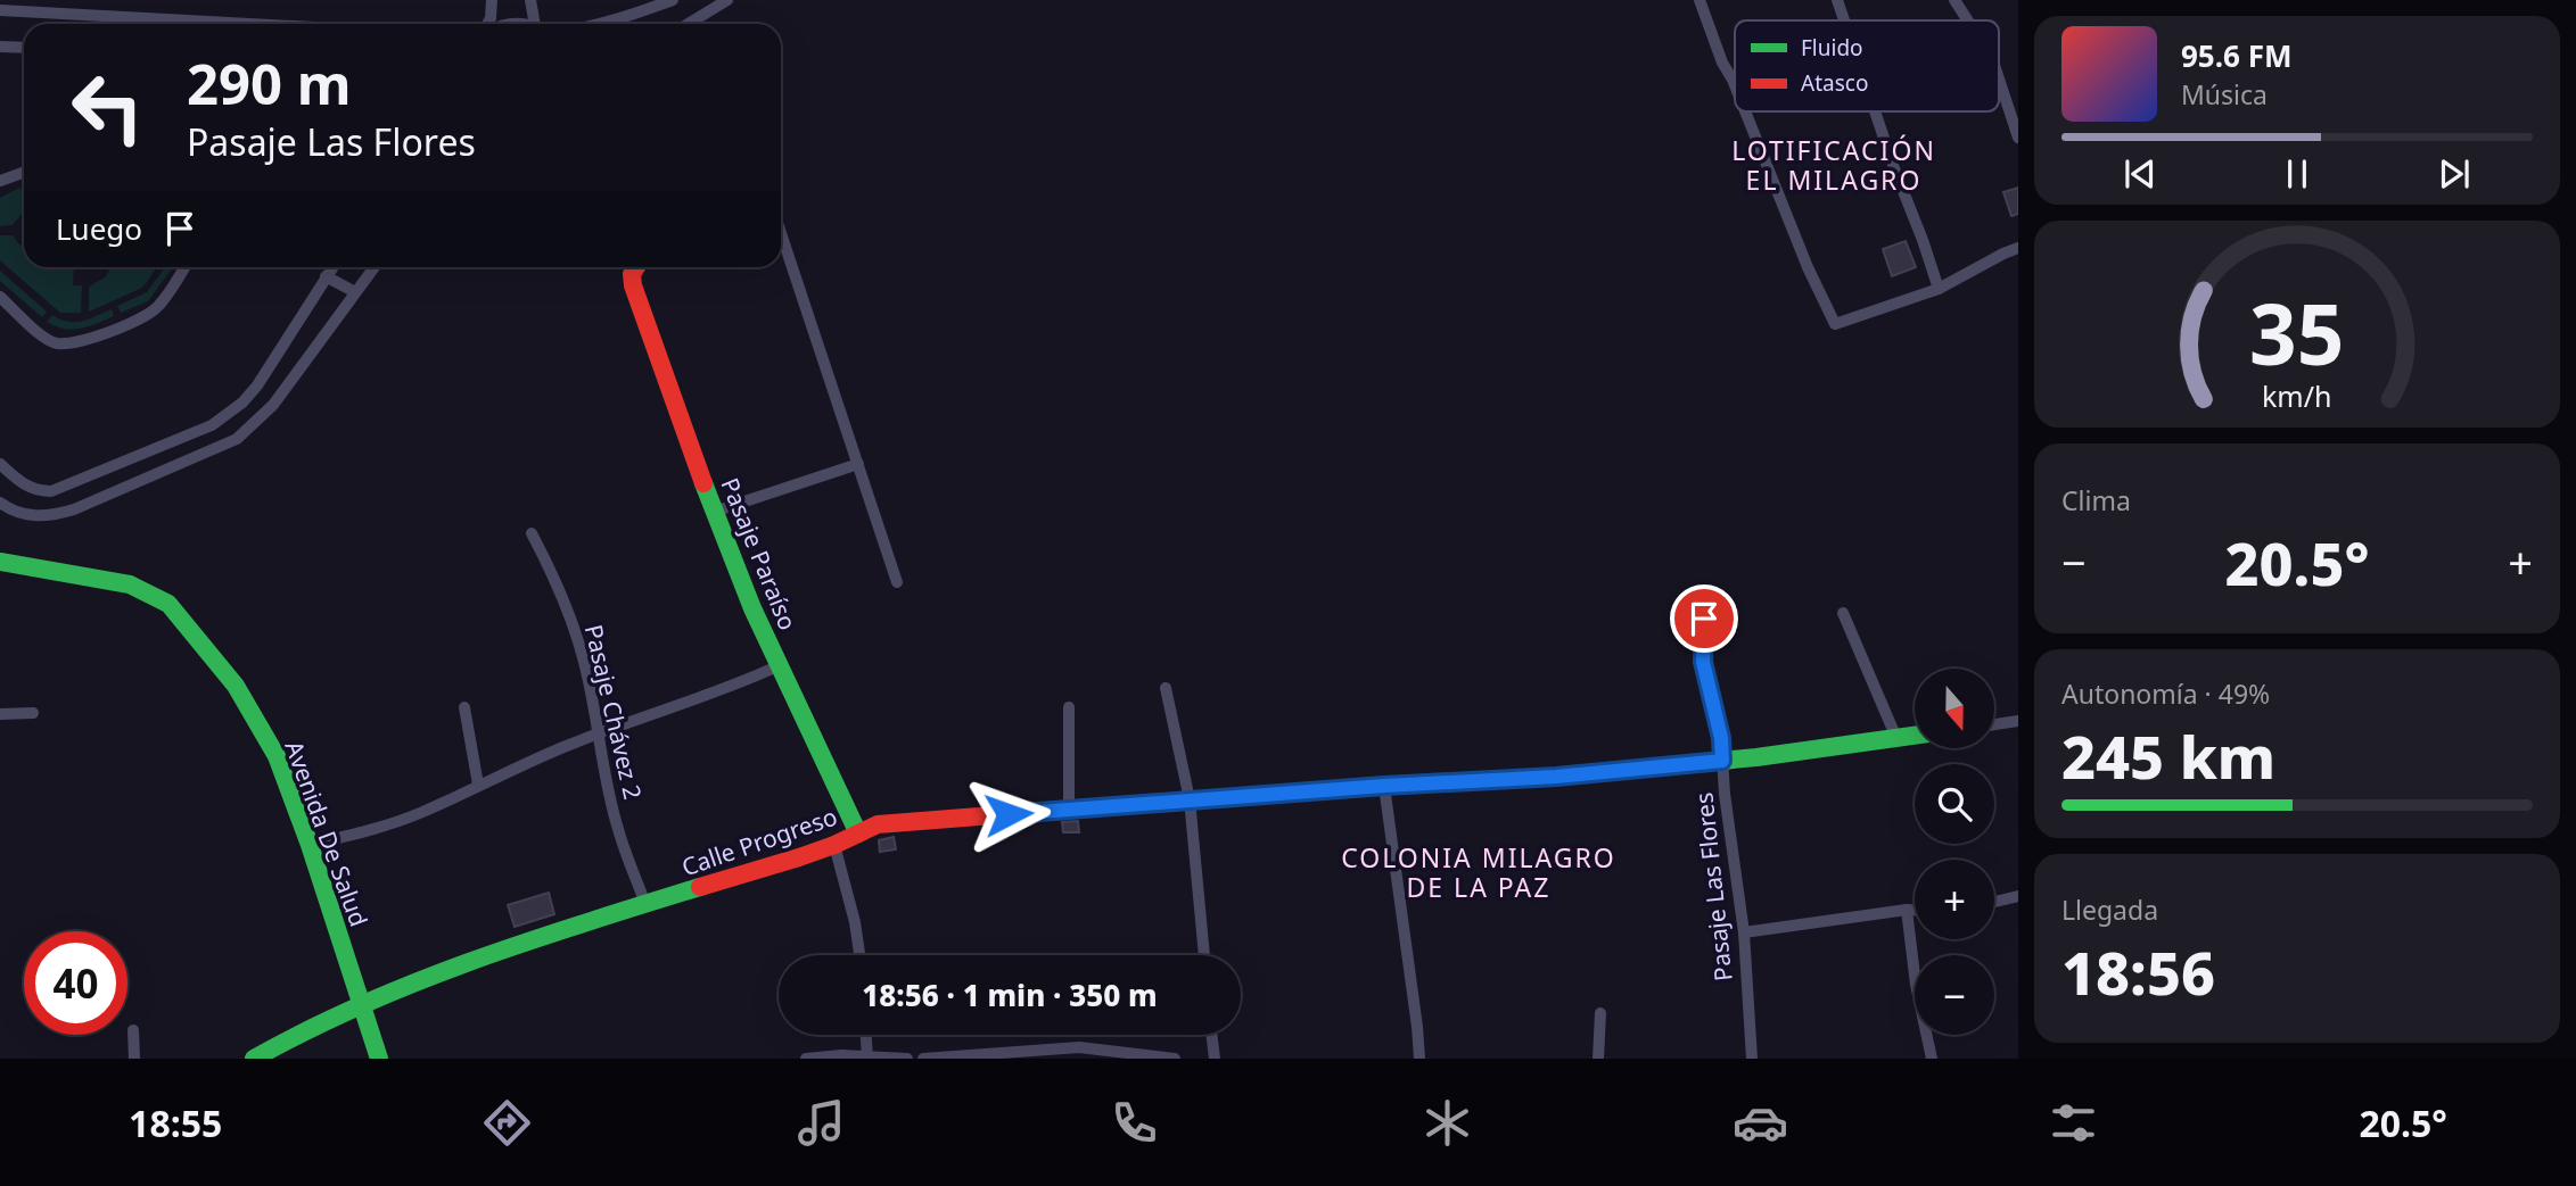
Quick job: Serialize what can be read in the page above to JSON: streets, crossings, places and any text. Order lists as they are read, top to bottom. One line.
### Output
{"streets":{"street":["Pasaje Paraíso","Pasaje Chávez 2","Avenida De Salud","Calle Progreso","Pasaje Las Flores"]},"crossings":[["Pasaje Paraíso","Calle Progreso"],["Pasaje Chávez 2","Calle Progreso"],["Avenida De Salud","Calle Progreso"],["Calle Progreso","Pasaje Las Flores"]],"districts":["LOTIFICACIÓN EL MILAGRO","COLONIA MILAGRO DE LA PAZ"],"legend":["Fluido","Atasco"],"north":"bottom","page":{"turn":["290 m","Pasaje Las Flores"],"song":["95.6 FM","Música"],"then":"Luego","tile":["Clima",["Autonomía · 49%","245 km"],["Llegada","18:56"]],"heat":["−","20.5°","+"],"map_buttons":["+","−"],"limit":"40","trip":"18:56 · 1 min · 350 m","tabs":["18:55","20.5°"],"gauge":["35","km/h"]}}
